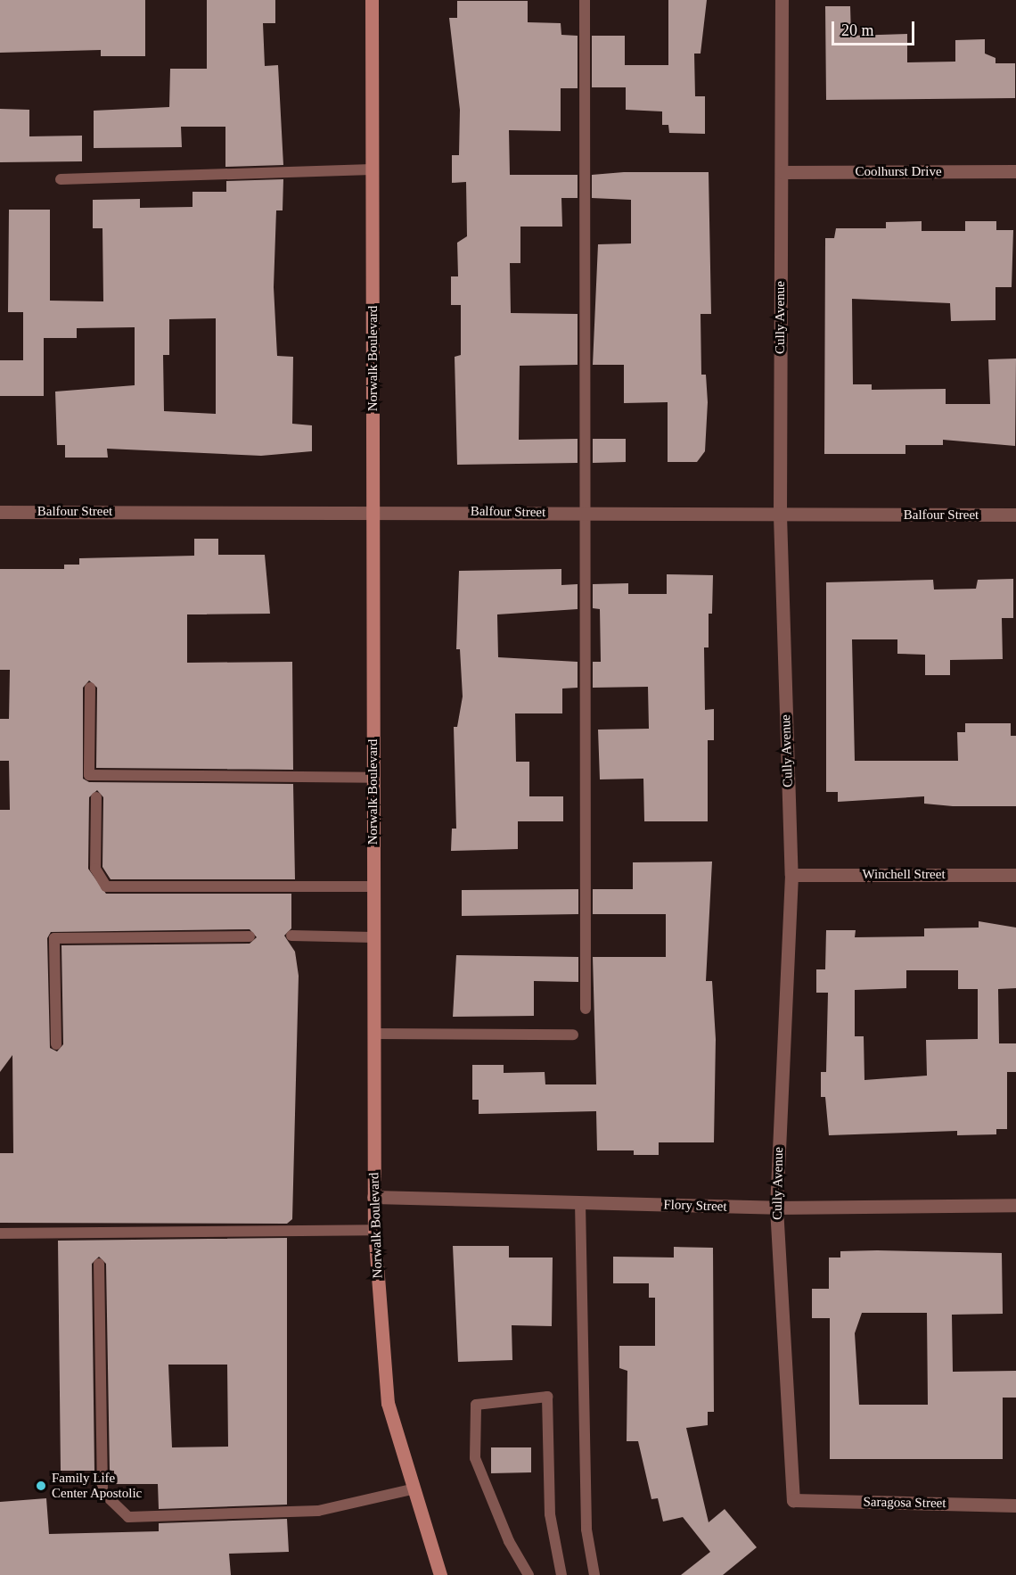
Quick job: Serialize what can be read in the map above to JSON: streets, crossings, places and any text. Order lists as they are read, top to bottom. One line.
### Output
{"streets":{"main road":["Norwalk Boulevard"],"street":["Coolhurst Drive","Cully Avenue","Balfour Street","Winchell Street","Flory Street","Saragosa Street"]},"crossings":[["Coolhurst Drive","Cully Avenue"],["Cully Avenue","Balfour Street"],["Cully Avenue","Winchell Street"],["Cully Avenue","Flory Street"],["Cully Avenue","Saragosa Street"],["Norwalk Boulevard","Balfour Street"],["Norwalk Boulevard","Flory Street"]],"places":["Family Life Center Apostolic"],"scale_bar":"20 m"}
